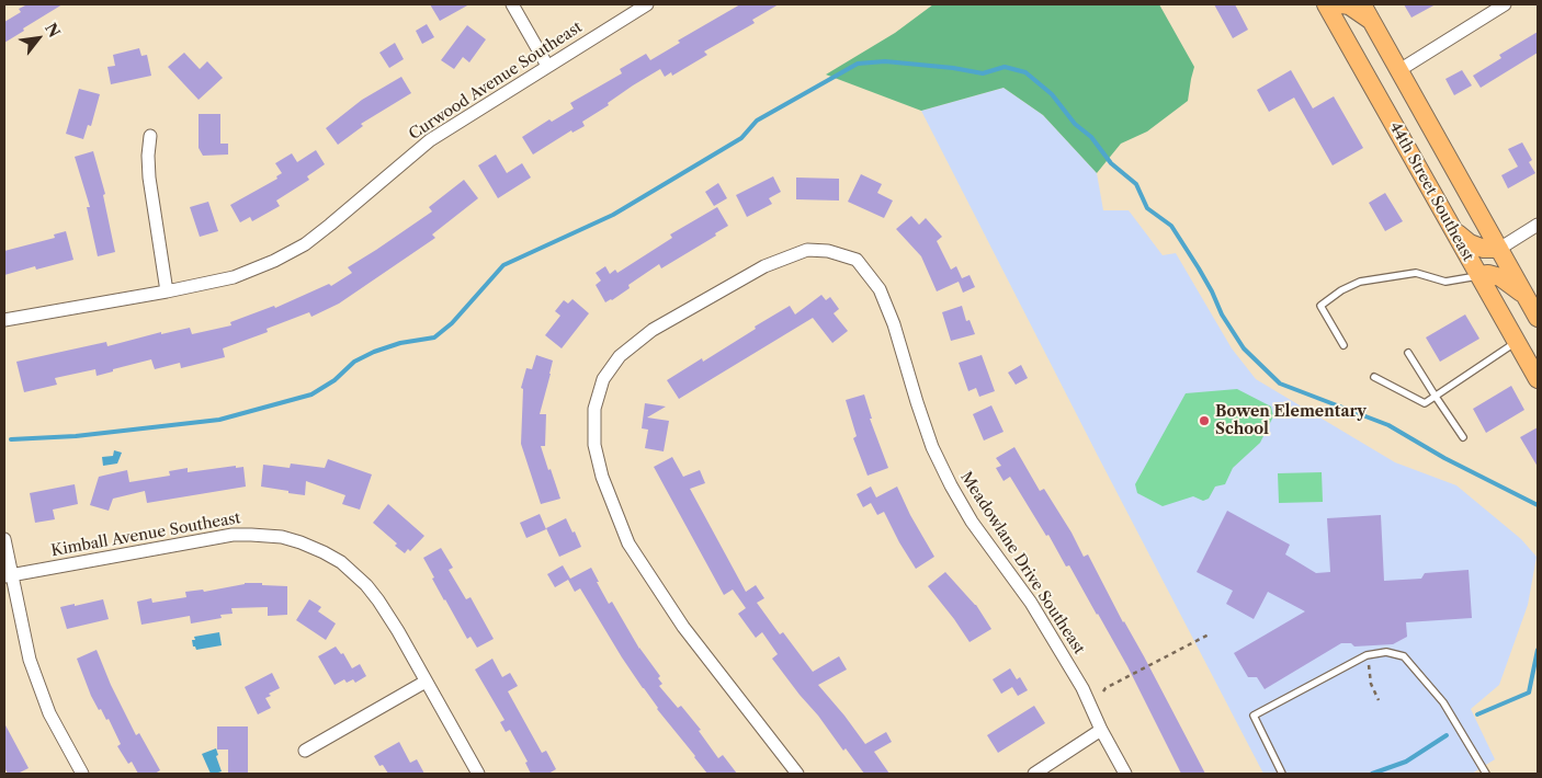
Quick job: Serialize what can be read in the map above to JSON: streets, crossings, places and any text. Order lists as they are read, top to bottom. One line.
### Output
{"streets":{"main road":["44th Street Southeast"],"street":["Curwood Avenue Southeast","Kimball Avenue Southeast","Meadowlane Drive Southeast"]},"places":["Bowen Elementary School"],"north":"top right"}
